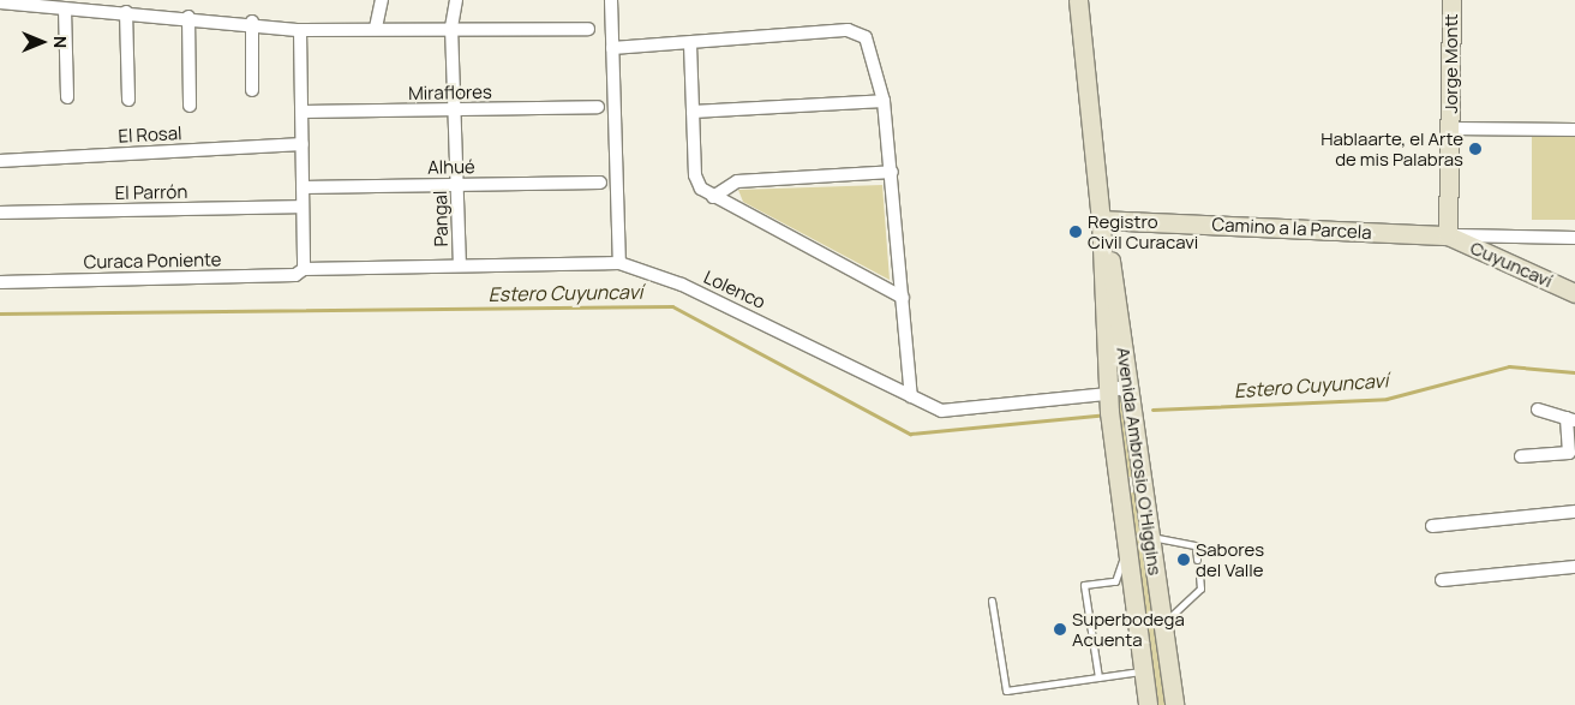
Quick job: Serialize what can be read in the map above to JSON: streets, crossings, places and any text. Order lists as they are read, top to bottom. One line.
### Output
{"streets":{"main road":["Jorge Montt","Camino a la Parcela","Cuyuncaví","Avenida Ambrosio O'Higgins"],"street":["Miraflores","El Rosal","Alhué","El Parrón","Pangal","Curaca Poniente","Lolenco"]},"crossings":[["Jorge Montt","Camino a la Parcela"],["Jorge Montt","Cuyuncaví"],["Miraflores","Pangal"],["Alhué","Pangal"],["Pangal","Lolenco"],["Camino a la Parcela","Cuyuncaví"],["Camino a la Parcela","Avenida Ambrosio O'Higgins"],["Curaca Poniente","Lolenco"],["Lolenco","Avenida Ambrosio O'Higgins"]],"water":["Estero Cuyuncaví"],"places":["Hablaarte, el Arte de mis Palabras","Registro Civil Curacavi","Sabores del Valle","Superbodega Acuenta"],"north":"right"}
